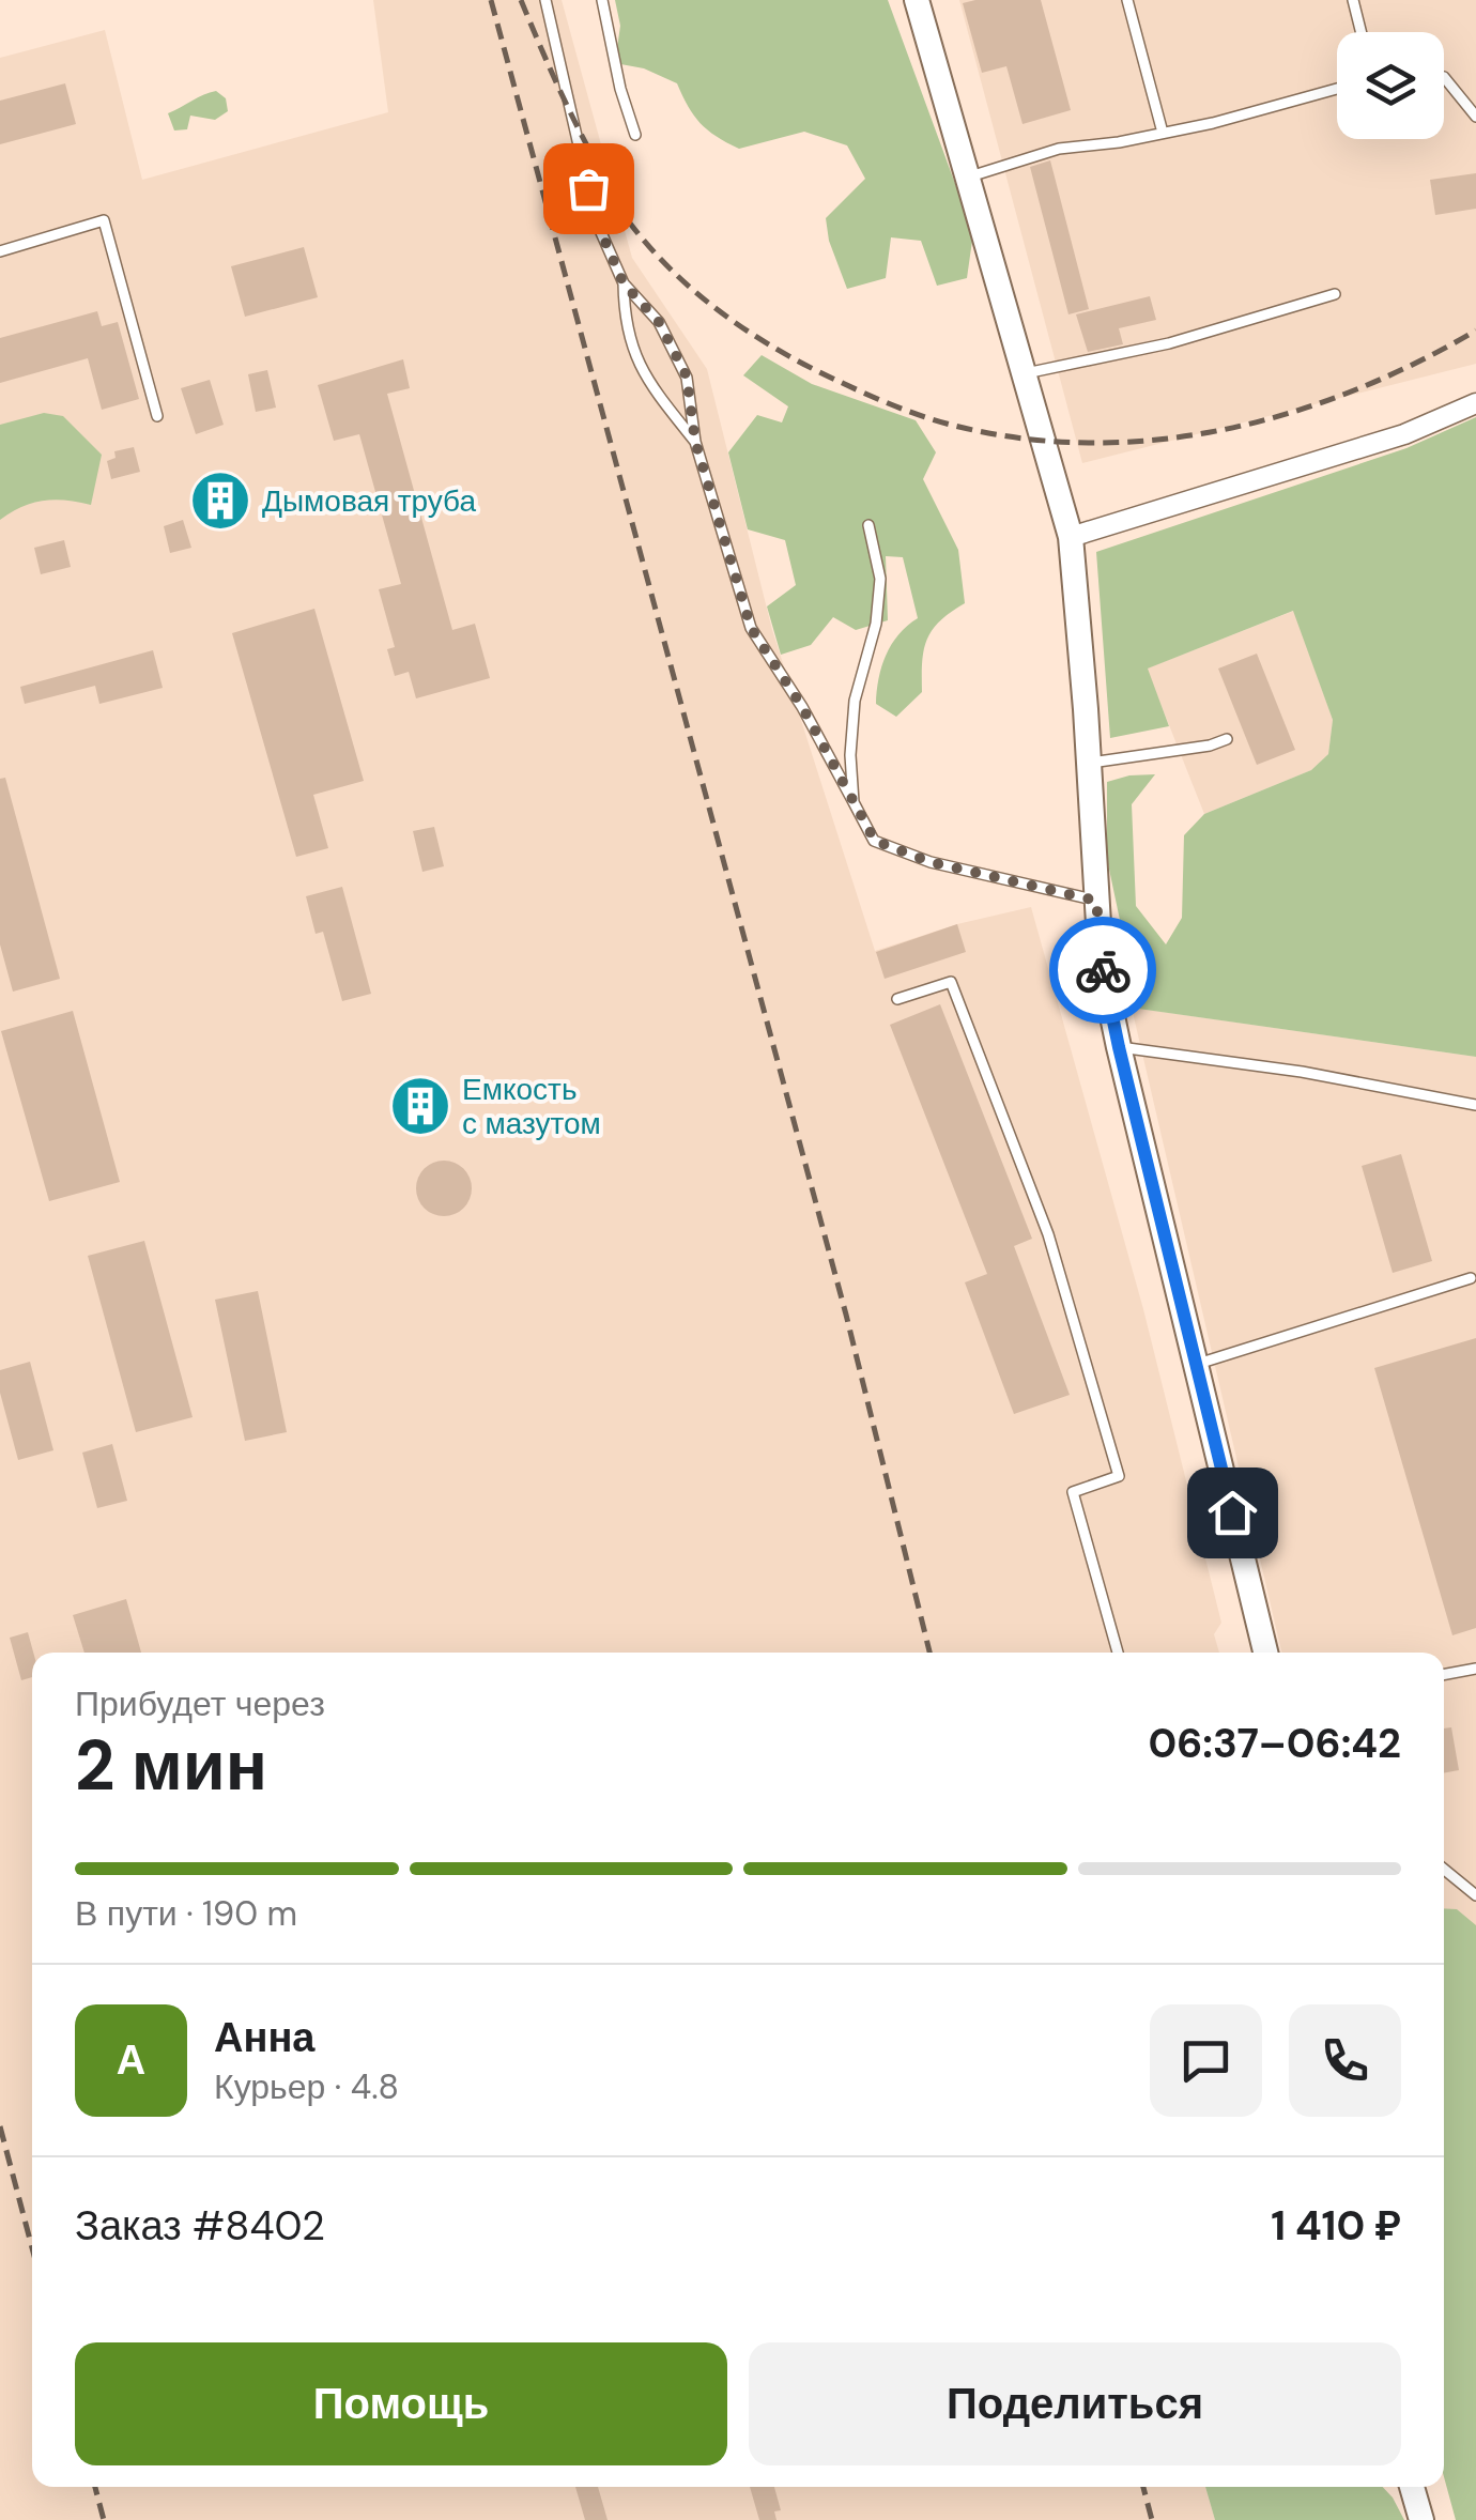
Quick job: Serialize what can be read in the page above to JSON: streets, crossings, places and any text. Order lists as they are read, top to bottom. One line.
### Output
{"places":{"building":["Дымовая труба","Емкость с мазутом"]},"page":{"heading":["2 мин","Прибудет через","06:37–06:42"],"panel":["Анна","Курьер · 4.8","Заказ #8402","1 410 ₽"],"bar":"В пути · 190 m","round":"А","buttons":["Помощь","Поделиться"]}}
